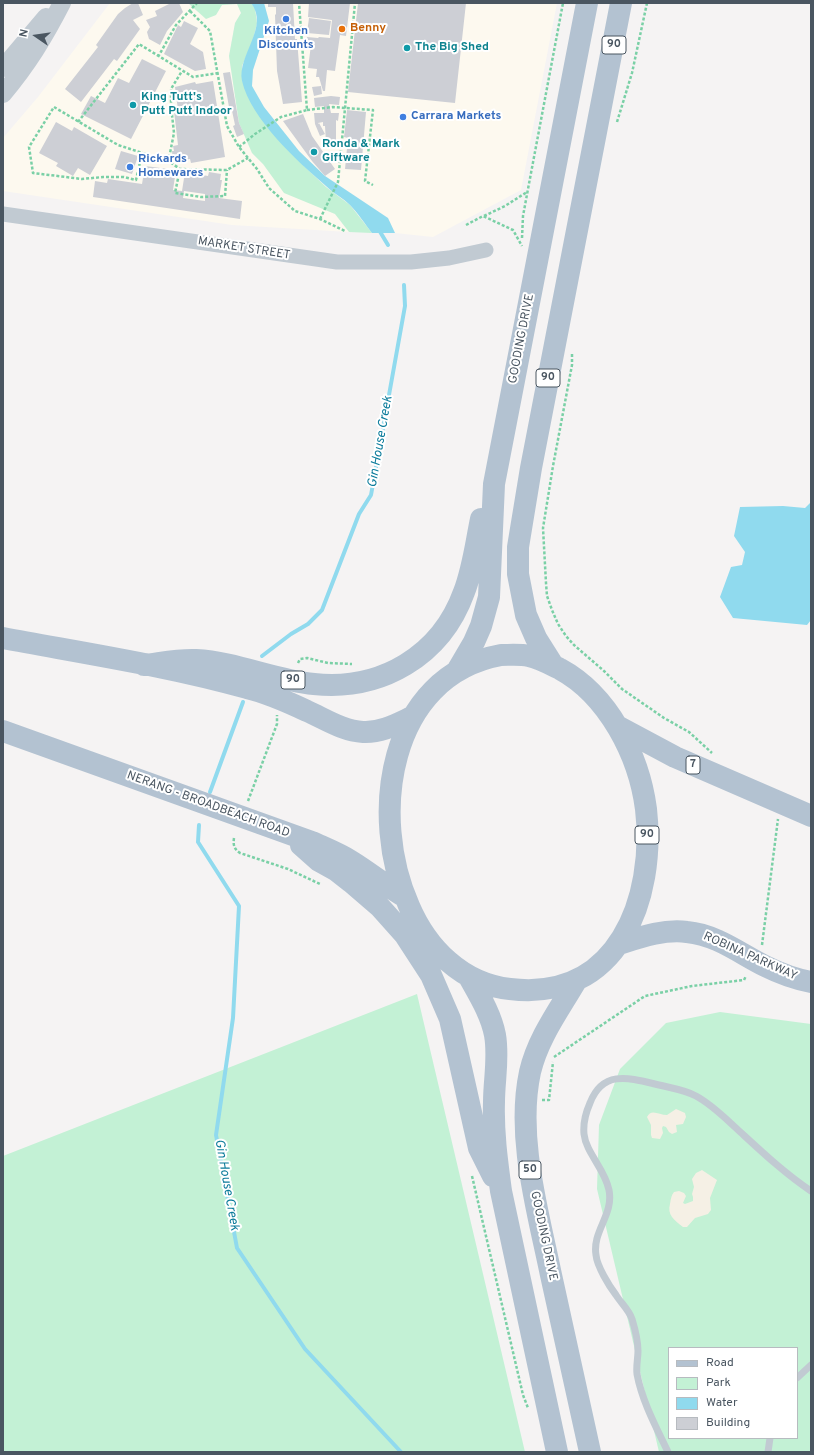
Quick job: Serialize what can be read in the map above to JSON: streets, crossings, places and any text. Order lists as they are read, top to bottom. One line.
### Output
{"streets":{"main road":["90","GOODING DRIVE","7","NERANG - BROADBEACH ROAD","ROBINA PARKWAY","50"],"street":["MARKET STREET"]},"crossings":[["90","GOODING DRIVE"],["90","7"],["90","NERANG - BROADBEACH ROAD"],["90","ROBINA PARKWAY"]],"water":["Gin House Creek"],"places":["Kitchen Discounts","Benny","The Big Shed","King Tutt's Putt Putt Indoor","Carrara Markets","Ronda & Mark Giftware","Rickards Homewares"],"legend":["Road","Park","Water","Building"],"north":"left"}
